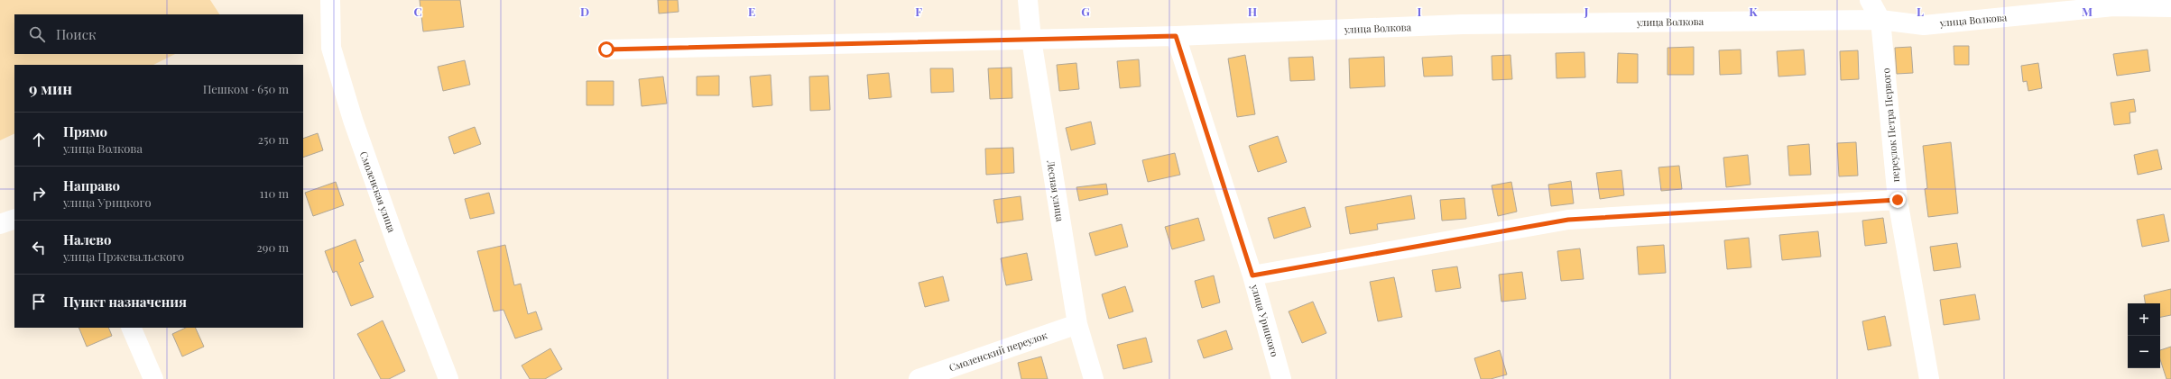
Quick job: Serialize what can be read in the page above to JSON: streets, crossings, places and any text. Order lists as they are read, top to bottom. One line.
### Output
{"streets":{"street":["улица Волкова","переулок Петра Первого","Лесная улица","Смоленская улица","улица Урицкого","Смоленский переулок"]},"crossings":[["улица Волкова","переулок Петра Первого"],["улица Волкова","Лесная улица"],["улица Волкова","улица Урицкого"],["Лесная улица","Смоленский переулок"]],"page":{"search":"Поиск","heading":["9 мин","Пешком · 650 m"],"list":[["Прямо","улица Волкова","250 m"],["Направо","улица Урицкого","110 m"],["Налево","улица Пржевальского","290 m"],"Пункт назначения"],"map_buttons":["+","−"]},"grid":{"columns":["C","D","E","F","G","H","I","J","K","L","M"]}}
